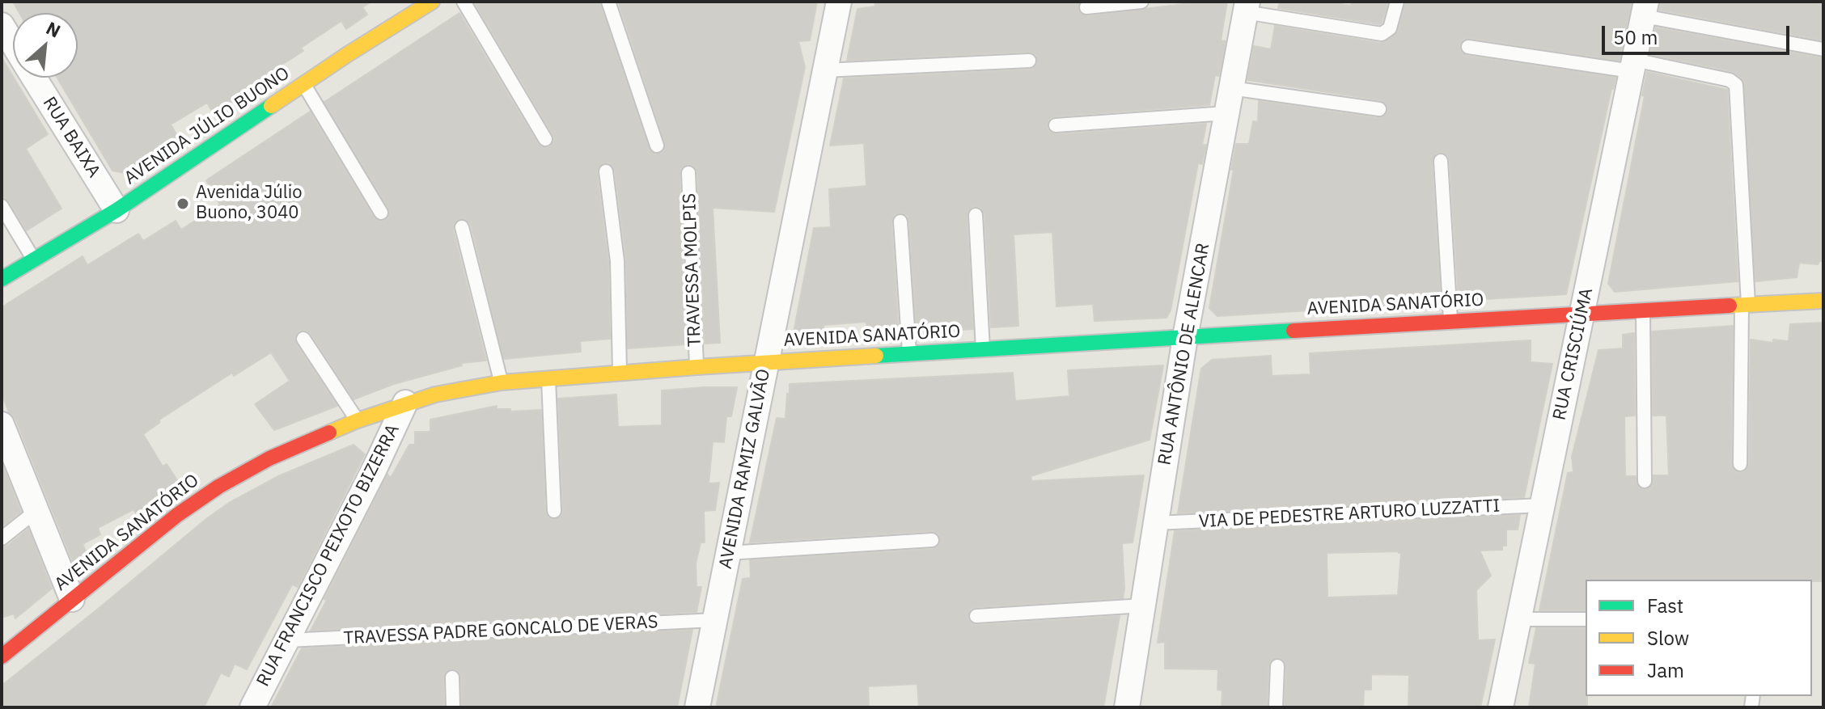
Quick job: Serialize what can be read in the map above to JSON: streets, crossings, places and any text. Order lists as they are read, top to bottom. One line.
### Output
{"streets":{"street":["AVENIDA JÚLIO BUONO","RUA BAIXA","AVENIDA SANATÓRIO","RUA ANTÔNIO DE ALENCAR","RUA CRISCIÚMA","AVENIDA RAMIZ GALVÃO","RUA FRANCISCO PEIXOTO BIZERRA"],"lane":["TRAVESSA MOLPIS","VIA DE PEDESTRE ARTURO LUZZATTI","TRAVESSA PADRE GONCALO DE VERAS"]},"crossings":[["AVENIDA JÚLIO BUONO","RUA BAIXA"],["TRAVESSA MOLPIS","AVENIDA SANATÓRIO"],["AVENIDA SANATÓRIO","RUA ANTÔNIO DE ALENCAR"],["AVENIDA SANATÓRIO","RUA CRISCIÚMA"],["AVENIDA SANATÓRIO","AVENIDA RAMIZ GALVÃO"],["AVENIDA SANATÓRIO","RUA FRANCISCO PEIXOTO BIZERRA"],["RUA ANTÔNIO DE ALENCAR","VIA DE PEDESTRE ARTURO LUZZATTI"],["RUA CRISCIÚMA","VIA DE PEDESTRE ARTURO LUZZATTI"],["AVENIDA RAMIZ GALVÃO","TRAVESSA PADRE GONCALO DE VERAS"],["RUA FRANCISCO PEIXOTO BIZERRA","TRAVESSA PADRE GONCALO DE VERAS"]],"places":["Avenida Júlio Buono, 3040"],"legend":["Fast","Slow","Jam"],"scale_bar":"50 m","north":"top right"}
